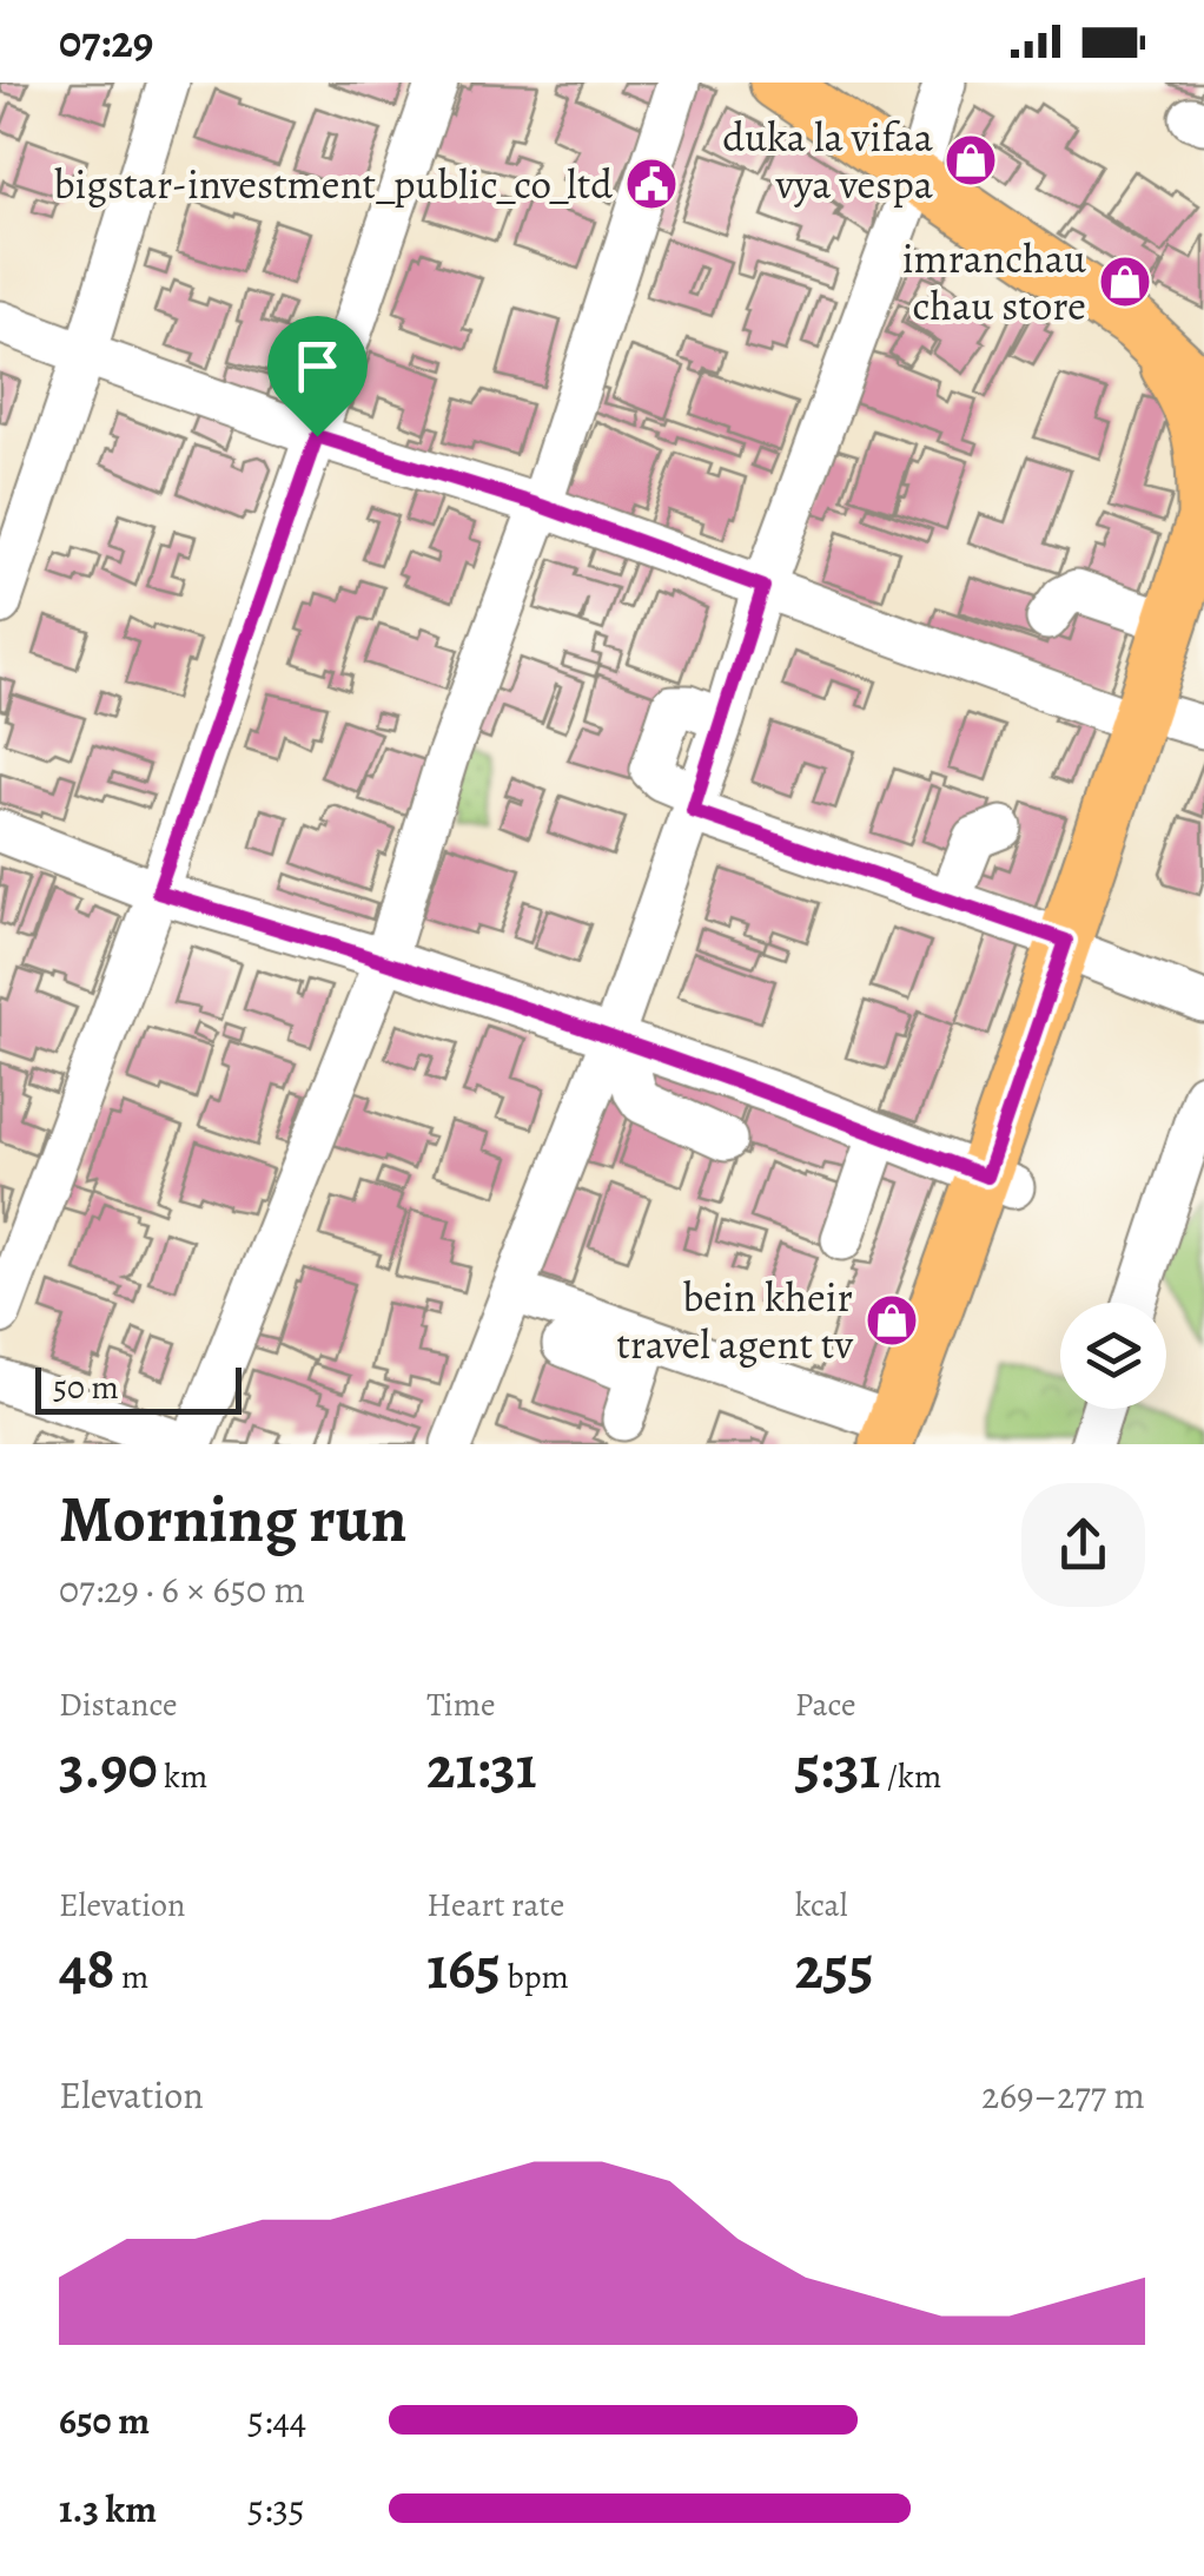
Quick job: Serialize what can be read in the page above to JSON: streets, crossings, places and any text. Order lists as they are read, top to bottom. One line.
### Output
{"places":{"shop":["duka la vifaa vya vespa","imranchau chau store","bein kheir travel agent tv"],"public building":["bigstar-investment_public_co_ltd"]},"scale_bar":"50 m","page":{"status":"07:29","scale":"50 m","heading":["Morning run","07:29 · 6 × 650 m"],"stats":[["Distance","3.90 km"],["Time","21:31"],["Pace","5:31 /km"],["Elevation","48 m"],["Heart rate","165 bpm"],["kcal","255"]],"chart":["Elevation","269–277 m"],"list":[{"name":"650 m","note":"5:44"},{"name":"1.3 km","note":"5:35"}]}}
